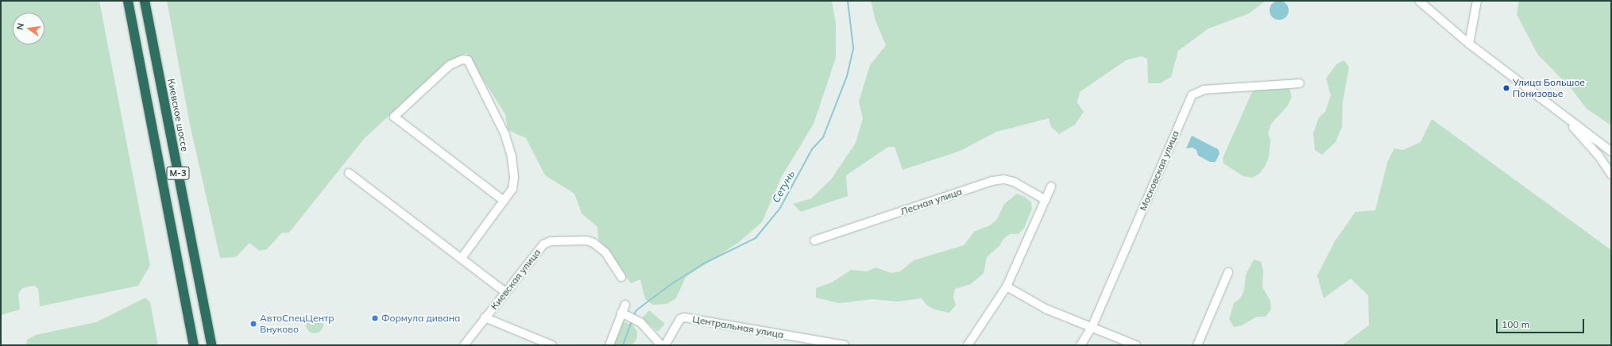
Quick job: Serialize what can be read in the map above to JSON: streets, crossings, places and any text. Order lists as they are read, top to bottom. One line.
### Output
{"streets":{"highway":["Киевское шоссе","М-3"],"street":["Московская улица","Лесная улица","Киевская улица","Центральная улица"]},"water":["Сетунь"],"places":["Улица Большое Понизовье","Формула дивана","АвтоСпецЦентр Внуково"],"scale_bar":"100 m","north":"left"}
